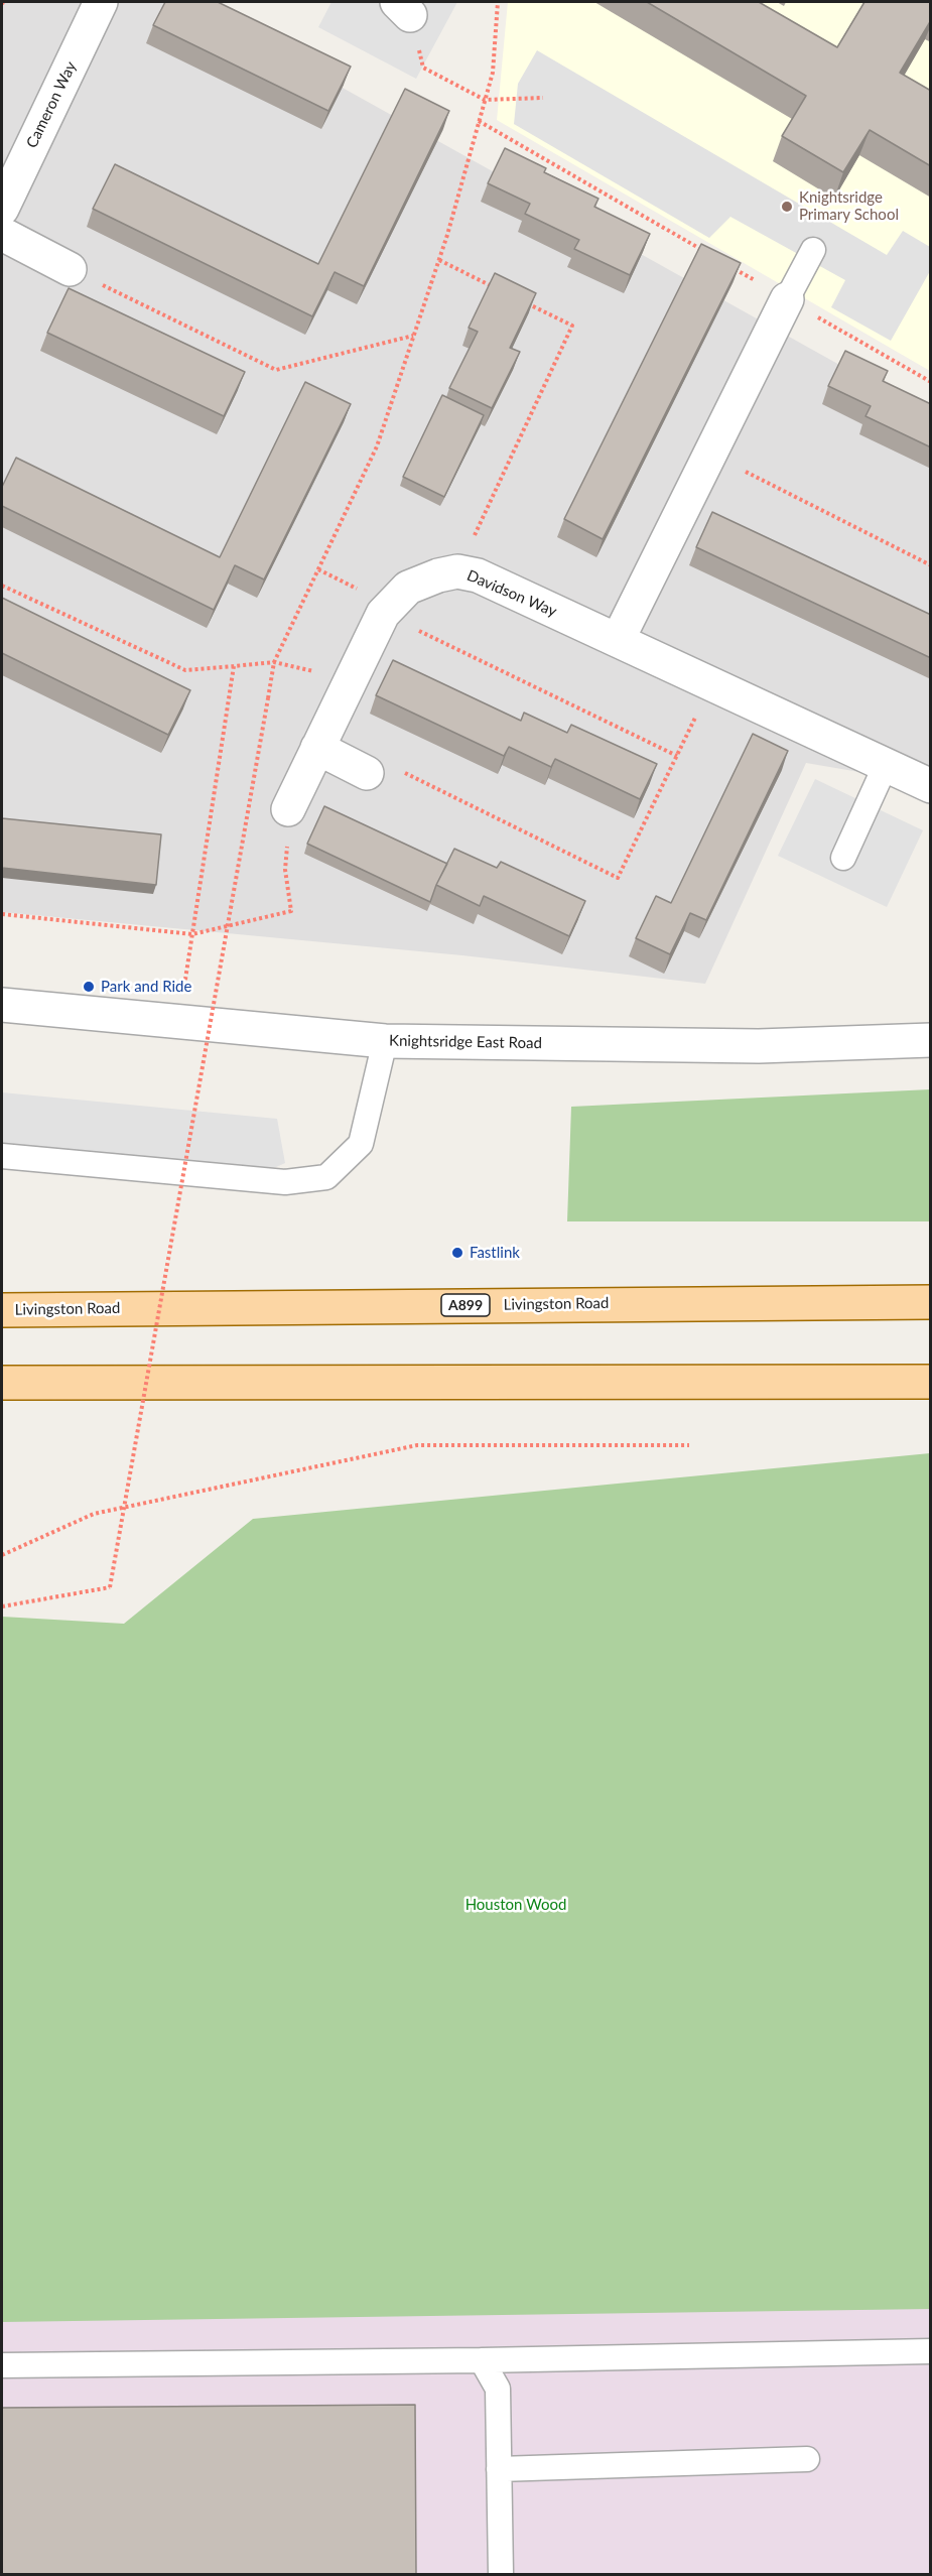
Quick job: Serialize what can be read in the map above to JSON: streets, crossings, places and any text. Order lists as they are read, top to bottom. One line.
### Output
{"streets":{"main road":["Livingston Road","A899"],"street":["Cameron Way","Davidson Way","Knightsridge East Road"]},"parks":["Houston Wood"],"places":["Knightsridge Primary School","Park and Ride","Fastlink"]}
